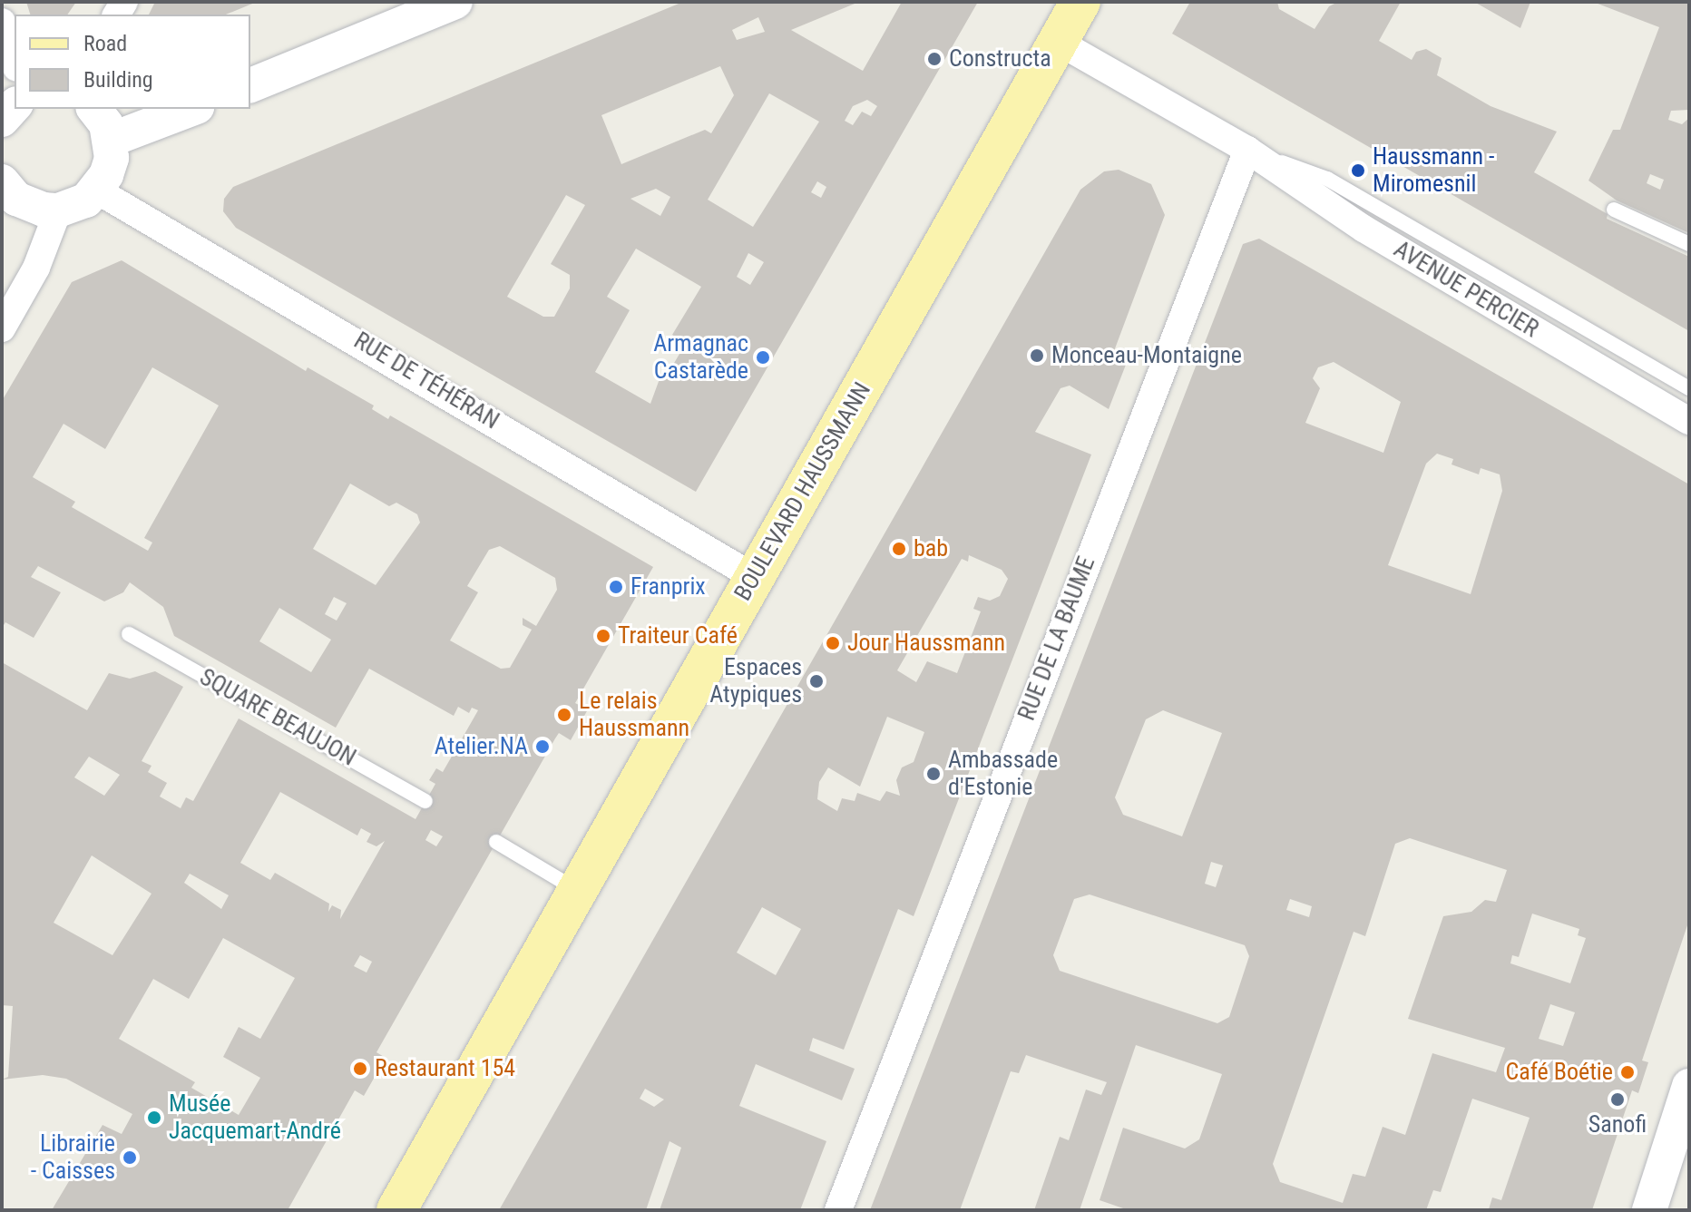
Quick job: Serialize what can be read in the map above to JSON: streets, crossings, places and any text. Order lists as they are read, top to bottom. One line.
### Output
{"streets":{"main road":["BOULEVARD HAUSSMANN"],"street":["AVENUE PERCIER","RUE DE TÉHÉRAN","RUE DE LA BAUME"],"lane":["SQUARE BEAUJON"]},"crossings":[["AVENUE PERCIER","BOULEVARD HAUSSMANN"],["AVENUE PERCIER","RUE DE LA BAUME"],["RUE DE TÉHÉRAN","BOULEVARD HAUSSMANN"]],"places":["Constructa","Haussmann - Miromesnil","Monceau-Montaigne","Armagnac Castarède","bab","Franprix","Traiteur Café","Jour Haussmann","Espaces Atypiques","Le relais Haussmann","Atelier.NA","Ambassade d'Estonie","Restaurant 154","Café Boétie","Sanofi","Musée Jacquemart-André","Librairie - Caisses"],"legend":["Road","Building"]}
